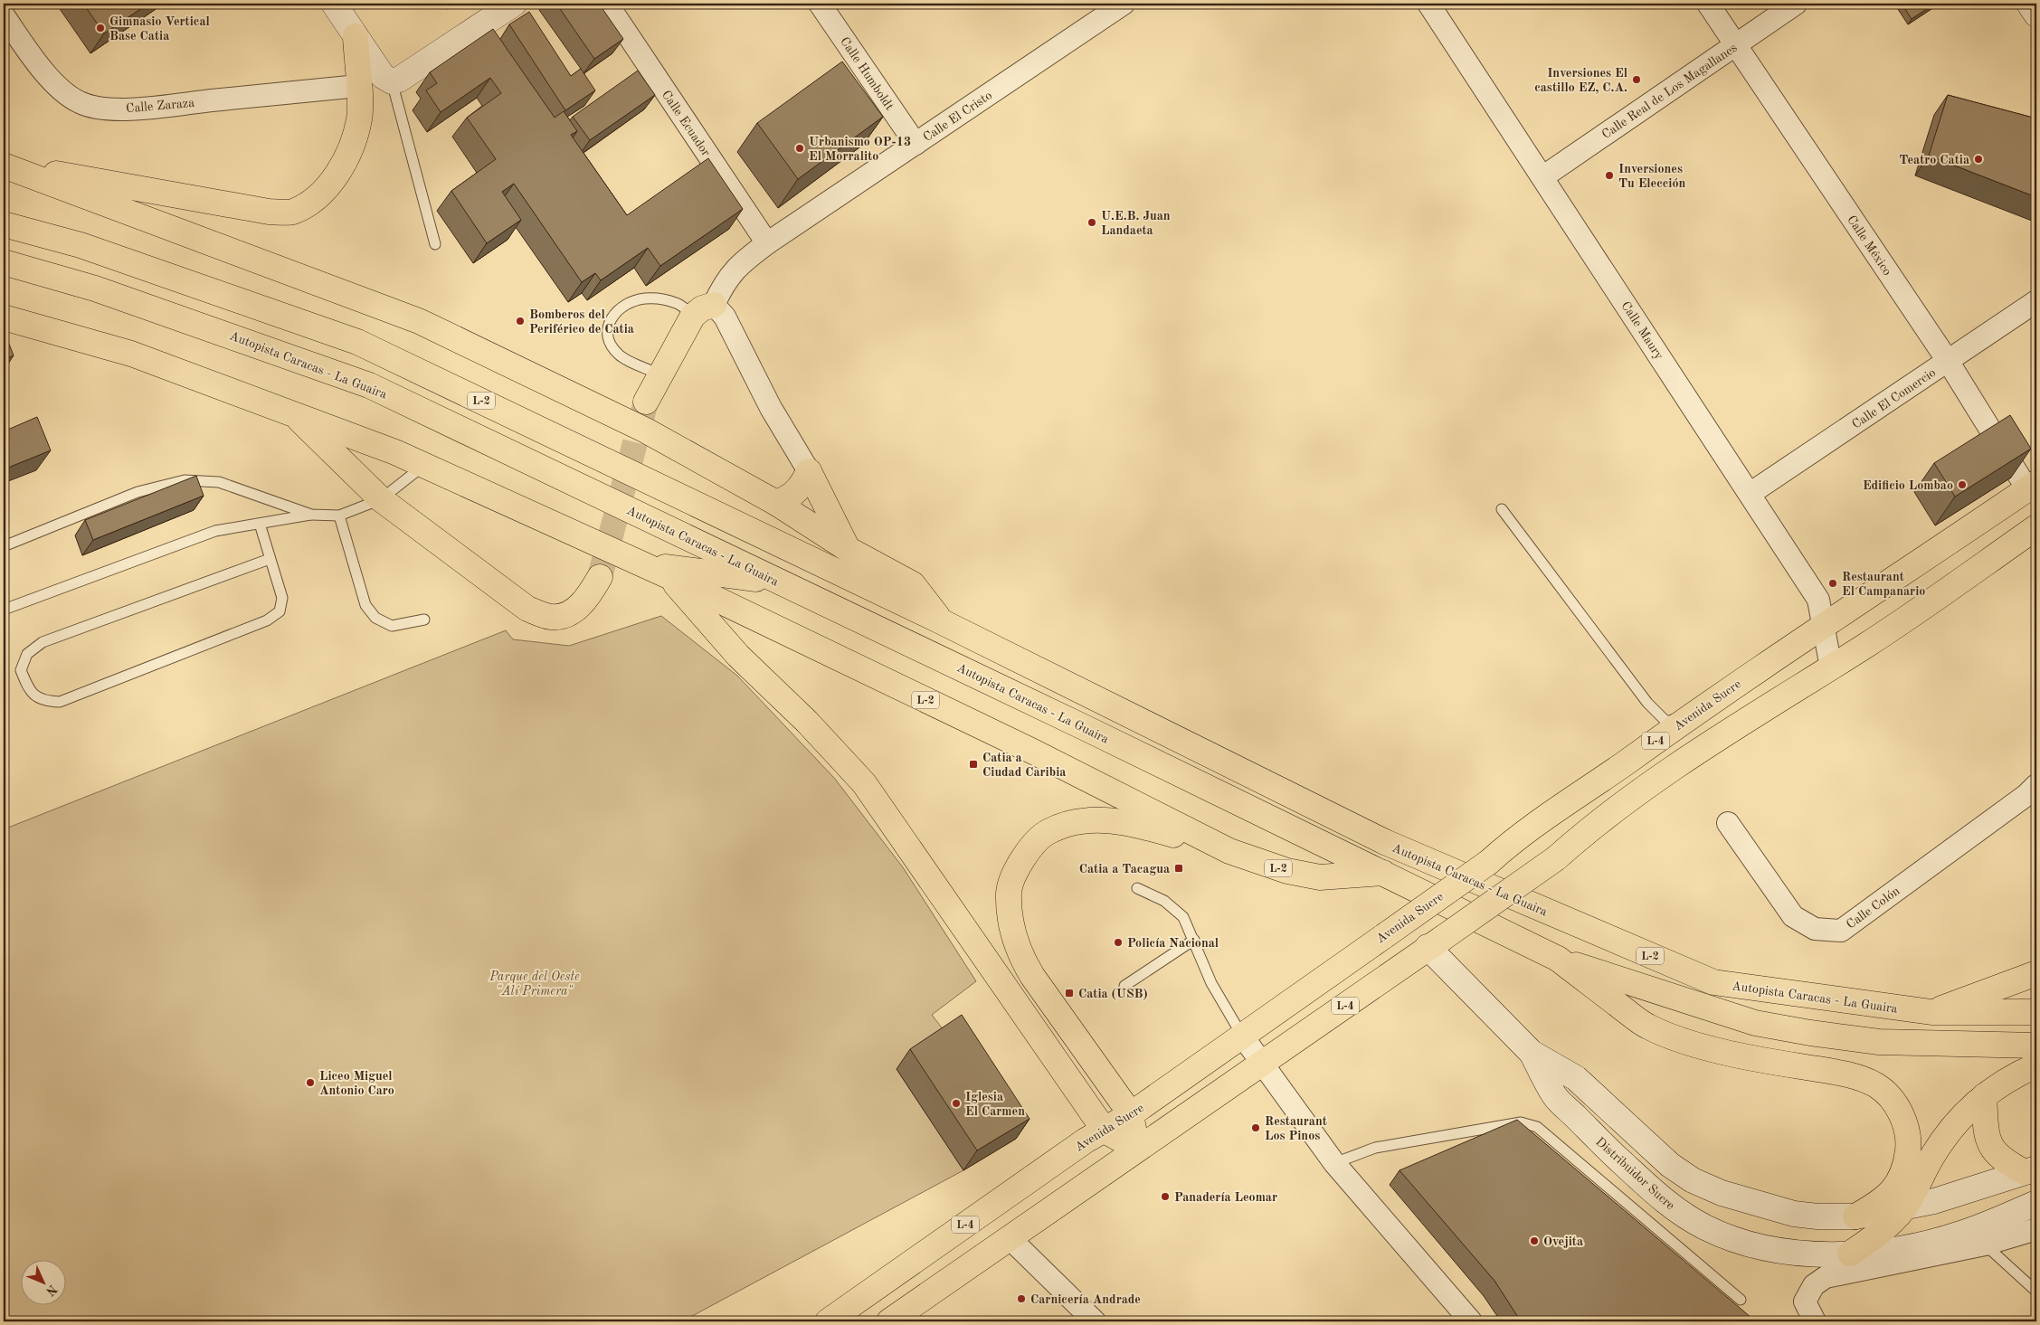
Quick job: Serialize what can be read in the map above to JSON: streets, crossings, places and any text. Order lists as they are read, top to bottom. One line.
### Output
{"streets":{"main road":["Autopista Caracas - La Guaira","L-2","Avenida Sucre","L-4","Distribuidor Sucre"],"street":["Calle Humboldt","Calle Real de Los Magallanes","Calle Zaraza","Calle El Cristo","Calle Ecuador","Calle México","Calle Maury","Calle El Comercio","Calle Colón"]},"crossings":[["Calle Humboldt","Calle El Cristo"],["Calle Real de Los Magallanes","Calle México"],["Calle Real de Los Magallanes","Calle Maury"],["Calle El Cristo","Calle Ecuador"],["Calle México","Calle El Comercio"],["Calle México","Avenida Sucre"],["Calle Maury","Calle El Comercio"],["Calle Maury","Avenida Sucre"],["Calle Maury","L-4"],["Autopista Caracas - La Guaira","L-2"],["L-4","Distribuidor Sucre"]],"parks":["Parque del Oeste \"Alí Primera\""],"places":{"other":["Gimnasio Vertical Base Catia","Inversiones El castillo EZ, C.A.","Urbanismo OP-13 El Morralito","Teatro Catia","Inversiones Tu Elección","U.E.B. Juan Landaeta","Bomberos del Periférico de Catia","Edificio Lombao","Restaurant El Campanario","Policía Nacional","Liceo Miguel Antonio Caro","Iglesia El Carmen","Restaurant Los Pinos","Panadería Leomar","Ovejita","Carnicería Andrade"],"transit":["Catia a Ciudad Caribia","Catia a Tacagua","Catia (USB)"]},"north":"bottom right"}
